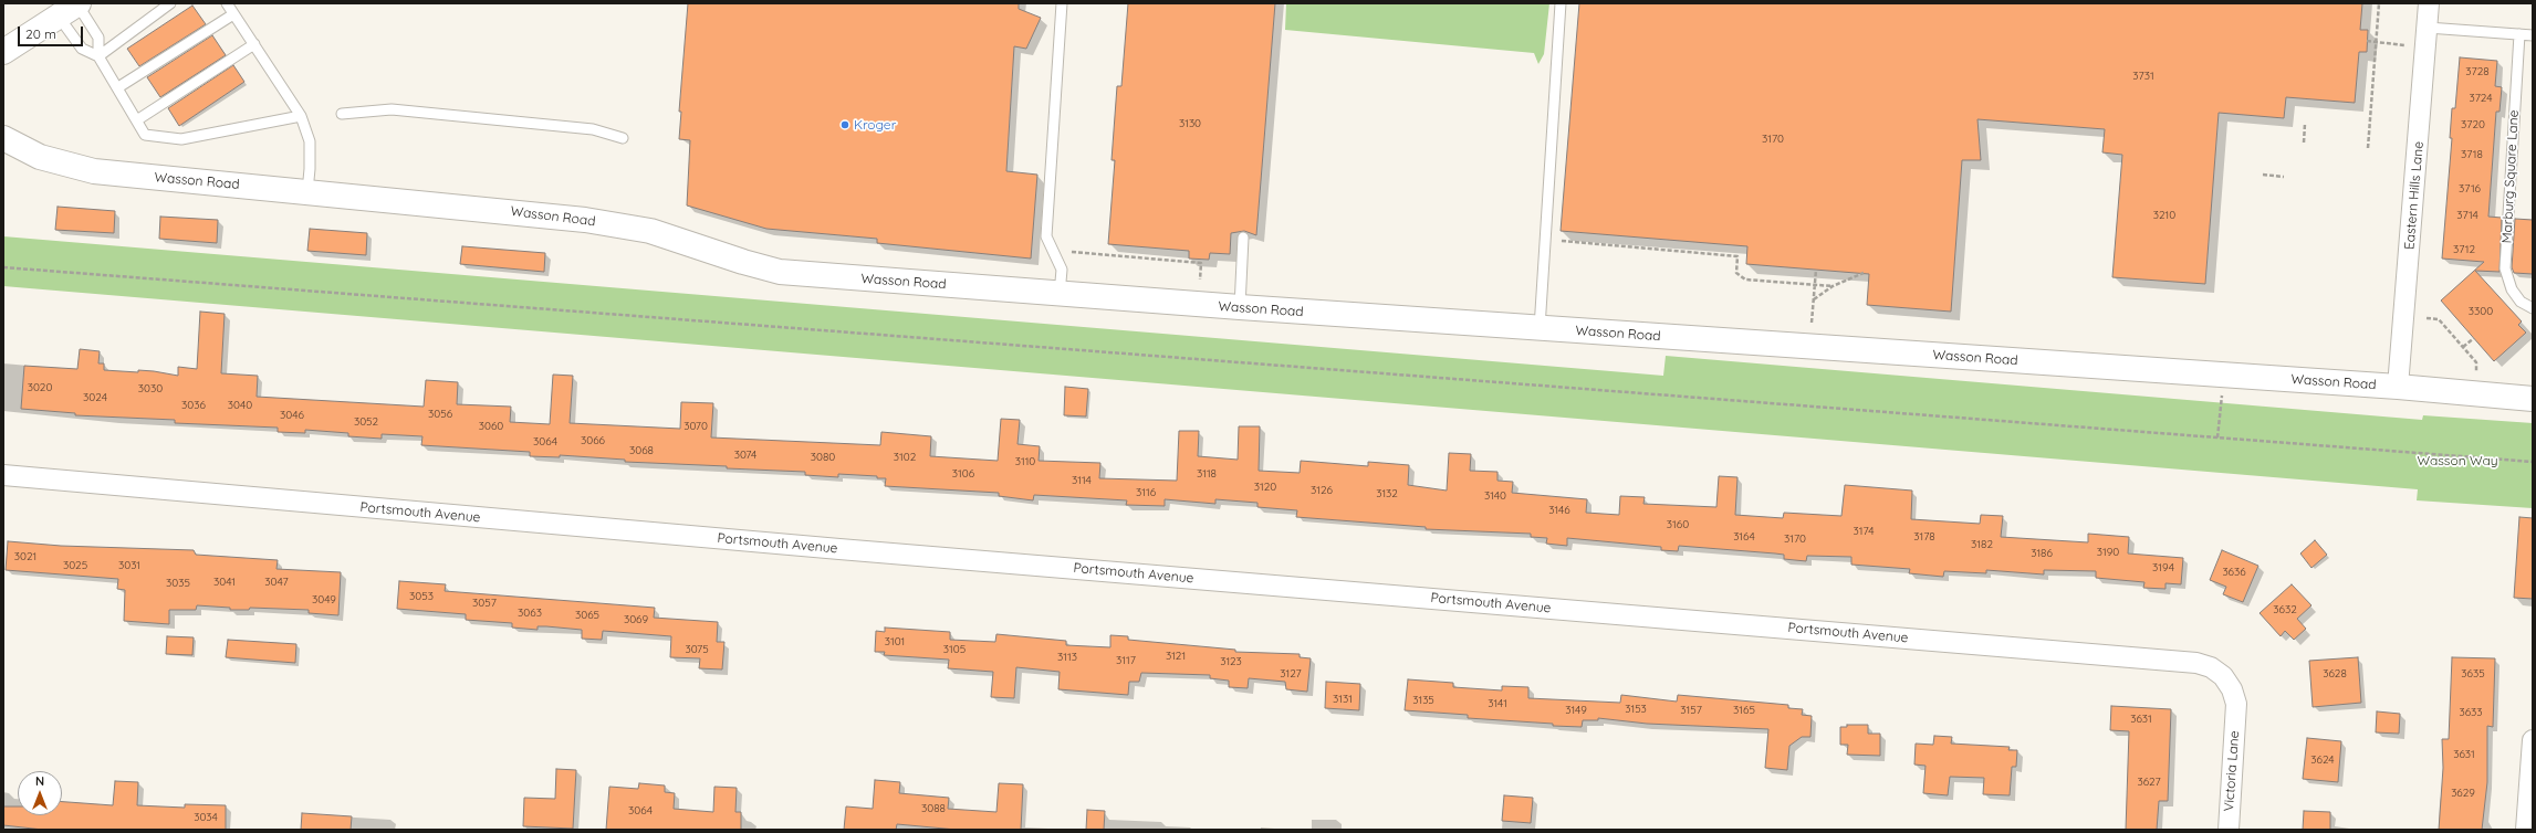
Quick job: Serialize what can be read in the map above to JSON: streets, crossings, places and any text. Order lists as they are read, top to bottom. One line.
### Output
{"streets":{"street":["Wasson Road","Eastern Hills Lane","Portsmouth Avenue","Victoria Lane"],"lane":["Marburg Square Lane"]},"crossings":[["Wasson Road","Eastern Hills Lane"],["Portsmouth Avenue","Victoria Lane"]],"parks":["Wasson Way"],"places":["Kroger"],"house_numbers":["3728","3731","3724","3130","3720","3170","3718","3716","3210","3714","3712","3300","3020","3030","3024","3036","3040","3056","3046","3052","3060","3070","3066","3064","3068","3074","3080","3102","3110","3106","3118","3114","3120","3126","3116","3132","3140","3146","3160","3174","3164","3178","3170","3182","3190","3186","3021","3025","3031","3194","3636","3041","3047","3035","3053","3049","3057","3632","3063","3065","3069","3101","3075","3105","3121","3113","3117","3123","3127","3628","3635","3131","3135","3141","3153","3149","3157","3165","3633","3631","3631","3624","3627","3629","3088","3064","3034"],"scale_bar":"20 m","north":"top"}
